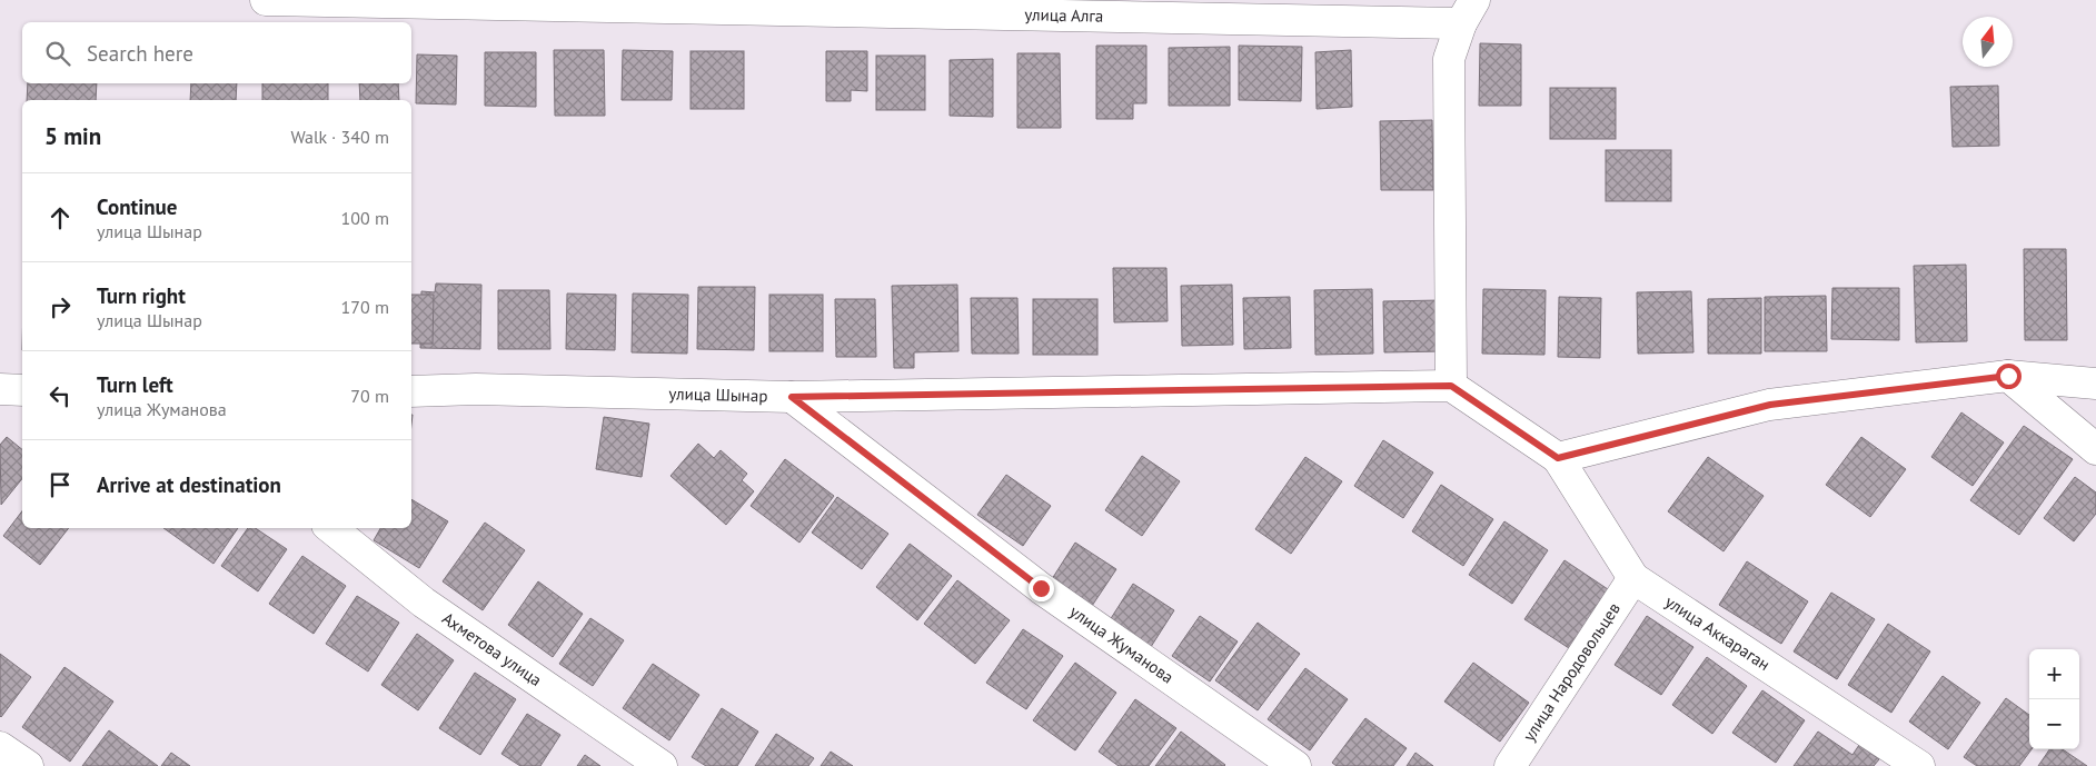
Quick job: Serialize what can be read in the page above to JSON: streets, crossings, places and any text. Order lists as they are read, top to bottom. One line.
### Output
{"streets":{"street":["улица Алга","улица Шынар","улица Аккараган","улица Жуманова","Ахметова улица","улица Народовольцев"]},"crossings":[["улица Шынар","улица Жуманова"],["улица Аккараган","улица Народовольцев"]],"north":"top","page":{"search":"Search here","heading":["5 min","Walk · 340 m"],"list":[["Continue","улица Шынар","100 m"],["Turn right","улица Шынар","170 m"],["Turn left","улица Жуманова","70 m"],"Arrive at destination"],"map_buttons":["+","−"]}}
